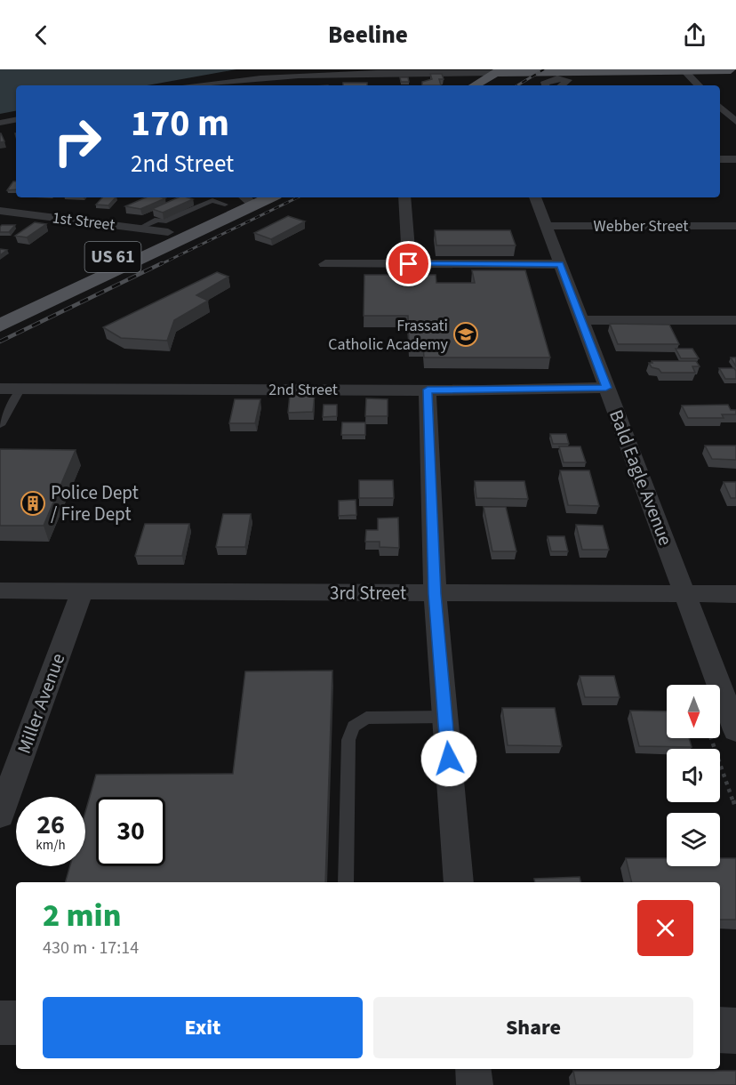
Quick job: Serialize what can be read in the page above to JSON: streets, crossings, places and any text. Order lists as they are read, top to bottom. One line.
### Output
{"streets":{"main road":["US 61"],"street":["1st Street","Webber Street","2nd Street","Bald Eagle Avenue","3rd Street","Miller Avenue"]},"crossings":[["1st Street","US 61"],["Webber Street","Bald Eagle Avenue"],["2nd Street","Bald Eagle Avenue"],["Bald Eagle Avenue","3rd Street"],["3rd Street","Miller Avenue"]],"places":{"school or university":["Frassati Catholic Academy"],"building":["Police Dept / Fire Dept"]},"north":"bottom","page":{"header":"Beeline","turn":["170 m","2nd Street"],"speed":"26 km/h","limit":"30","heading":["2 min","430 m · 17:14"],"buttons":["Exit","Share"]}}
